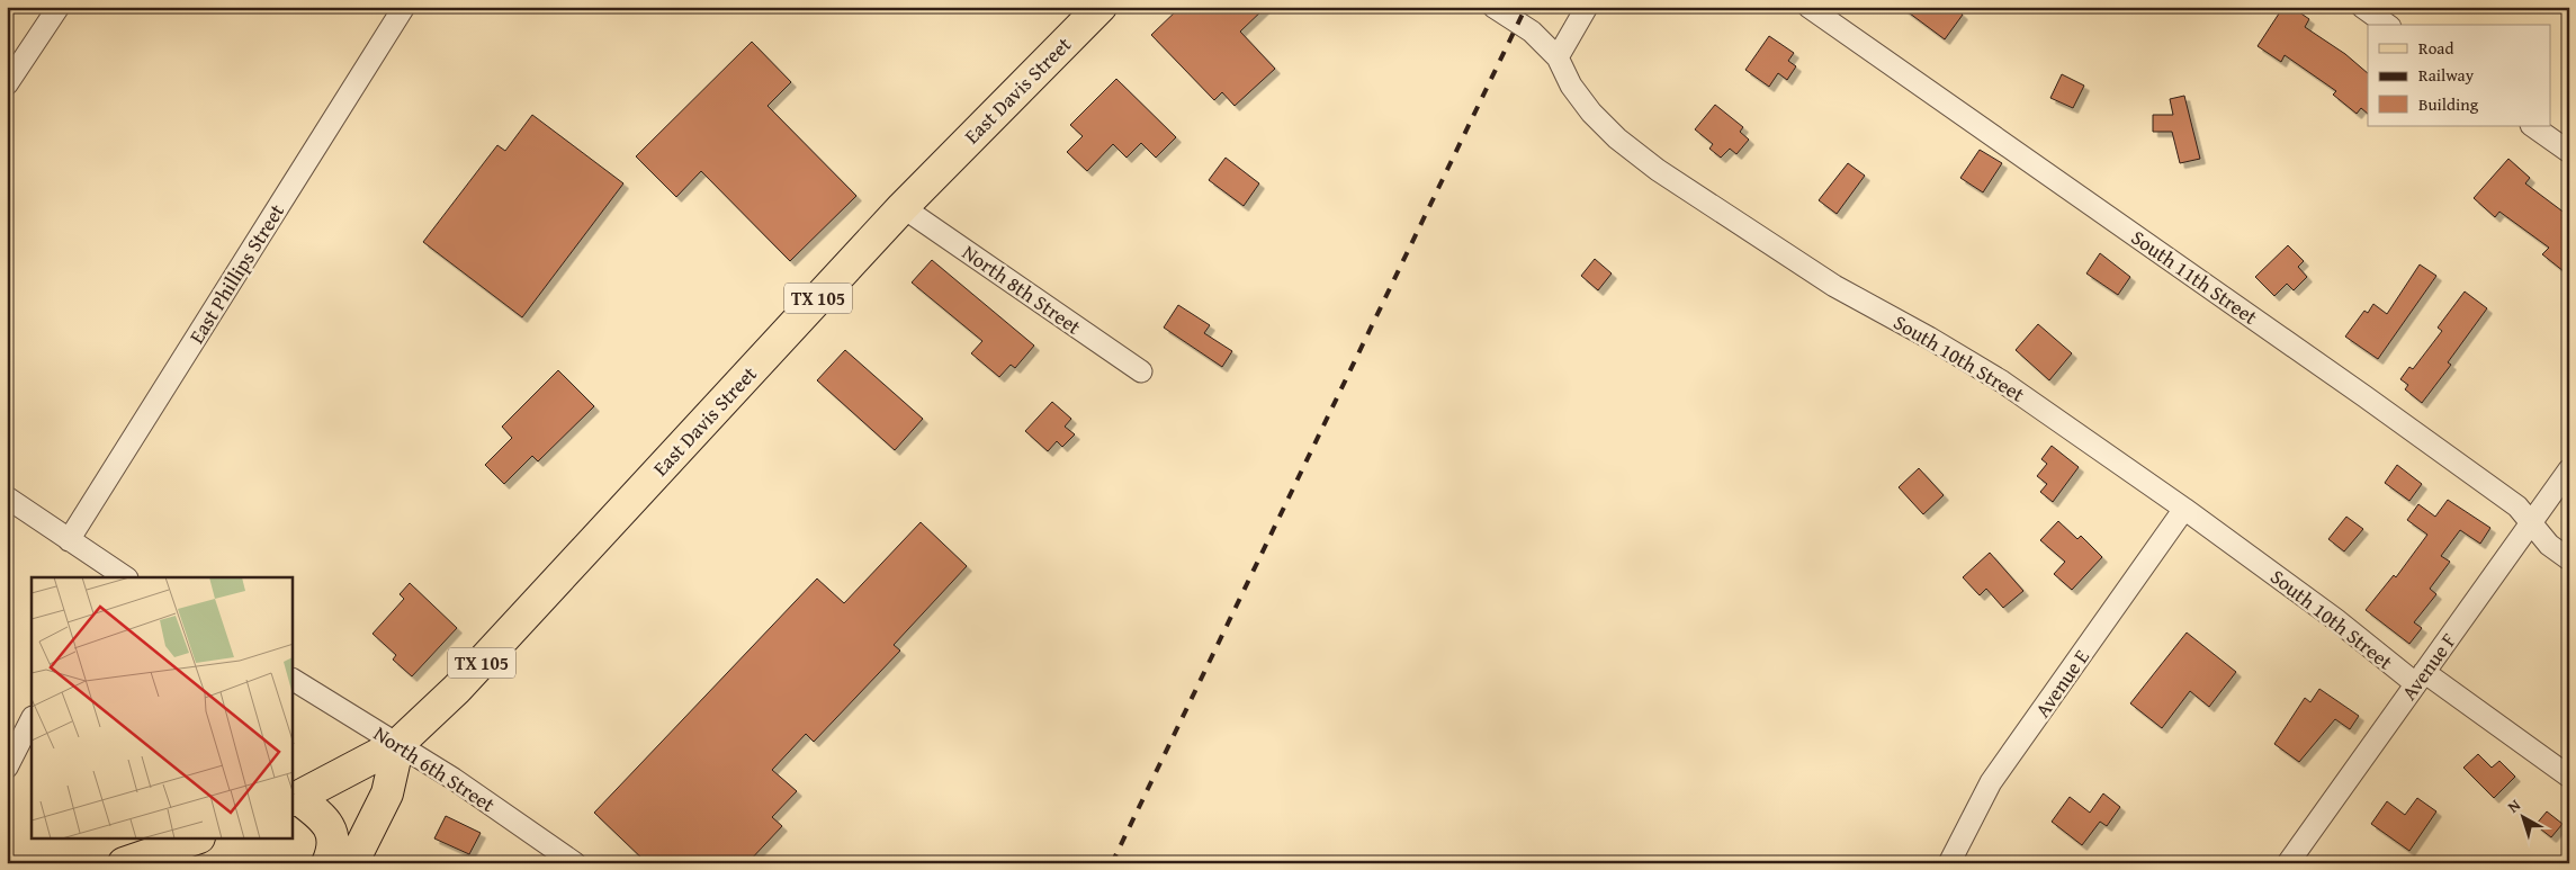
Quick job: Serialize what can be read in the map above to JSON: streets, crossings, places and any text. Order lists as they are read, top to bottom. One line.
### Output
{"streets":{"main road":["East Davis Street","TX 105"],"street":["East Phillips Street","South 11th Street","North 8th Street","South 10th Street","Avenue F","Avenue E","North 6th Street"]},"crossings":[["East Davis Street","North 8th Street"],["East Davis Street","TX 105"],["East Davis Street","North 6th Street"],["South 11th Street","Avenue F"],["TX 105","North 6th Street"],["South 10th Street","Avenue F"],["South 10th Street","Avenue E"]],"legend":["Road","Railway","Building"],"north":"top left"}
